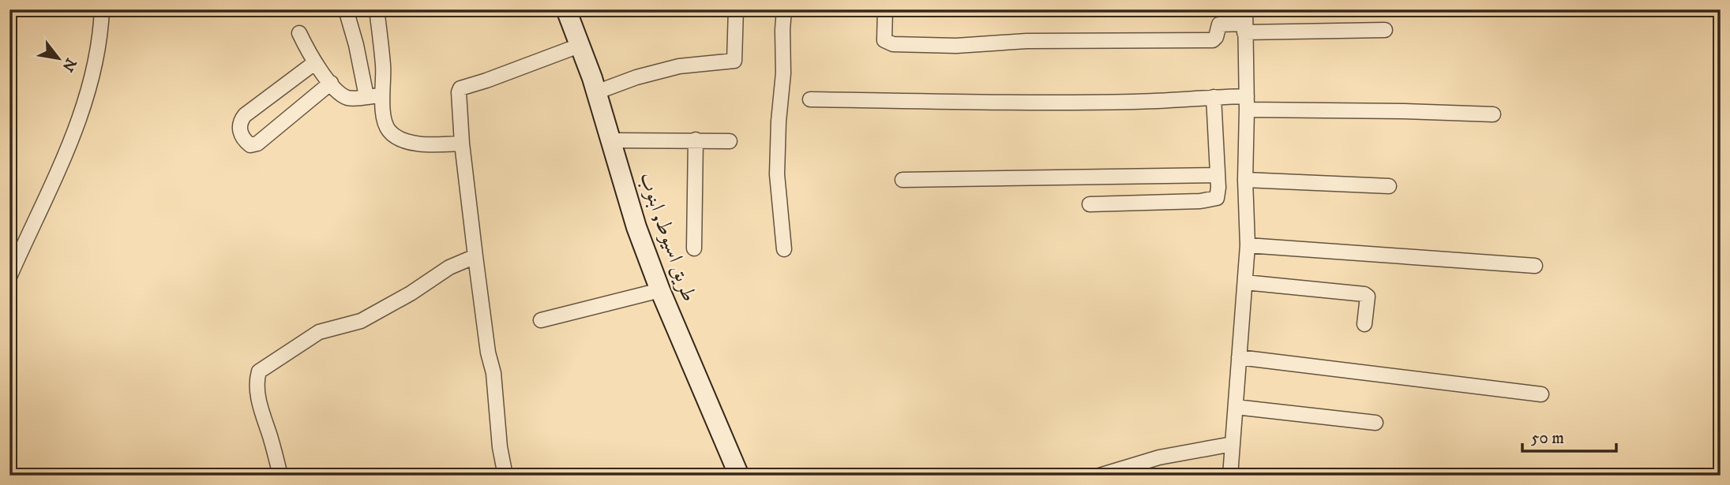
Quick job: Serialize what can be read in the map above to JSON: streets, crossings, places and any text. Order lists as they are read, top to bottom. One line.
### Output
{"streets":{"street":["طريق اسيوط, ابنوب"]},"scale_bar":"50 m","north":"bottom right"}
